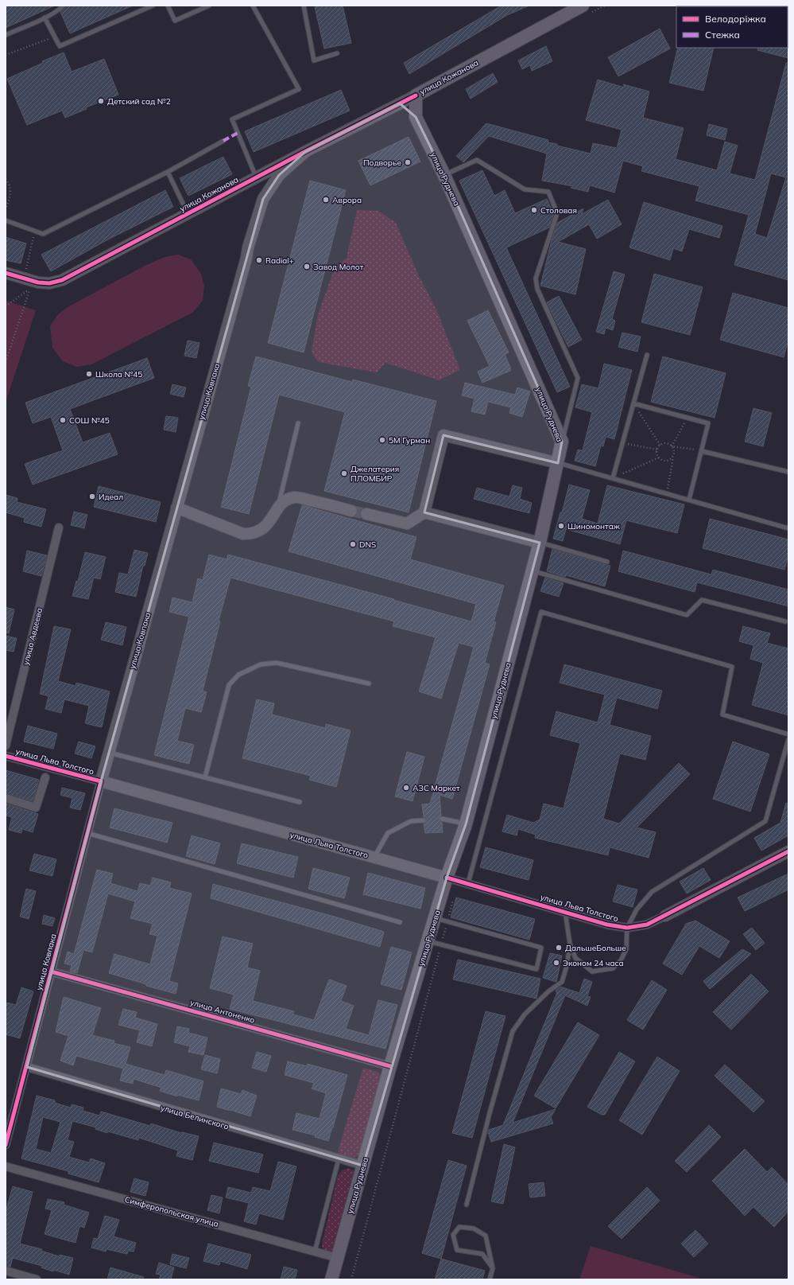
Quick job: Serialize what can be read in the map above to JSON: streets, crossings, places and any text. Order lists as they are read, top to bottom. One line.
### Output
{"streets":{"main road":["улица Кожанова","улица Руднева"],"street":["улица Ковпака","улица Авдеева","улица Льва Толстого","улица Антоненко","улица Белинского","Симферопольская улица"]},"crossings":[["улица Кожанова","улица Руднева"],["улица Кожанова","улица Ковпака"],["улица Руднева","улица Льва Толстого"],["улица Руднева","улица Антоненко"],["улица Руднева","улица Белинского"],["улица Руднева","Симферопольская улица"],["улица Ковпака","улица Льва Толстого"],["улица Ковпака","улица Антоненко"],["улица Ковпака","улица Белинского"]],"places":["Детский сад №2","Подворье","Аврора","Столовая","Radial+","Завод Молот","Школа №45","СОШ №45","5М Гурман","Джелатерия ПЛОМБИР","Идеал","Шиномонтаж","DNS","АЗС Маркет","ДальшеБольше","Эконом 24 часа"],"legend":["Велодоріжка","Стежка"]}
